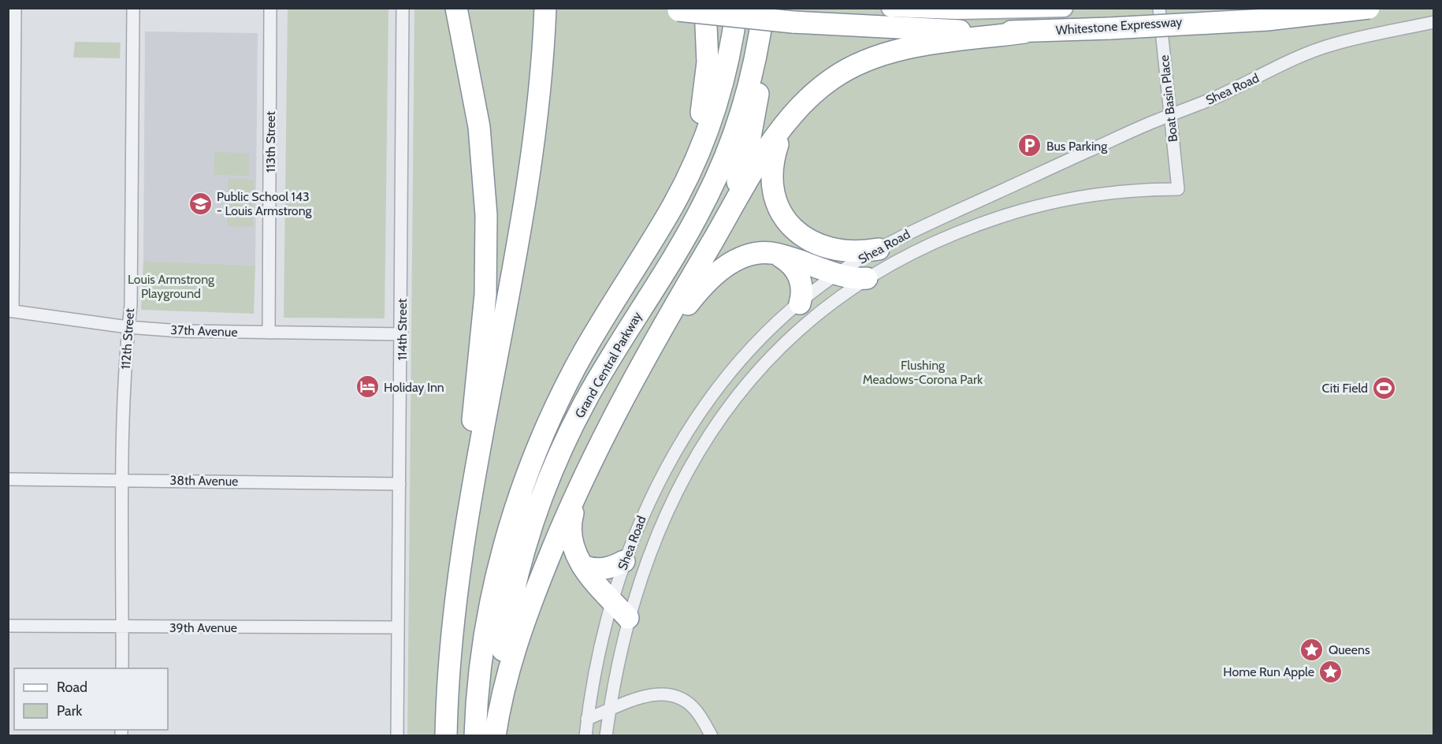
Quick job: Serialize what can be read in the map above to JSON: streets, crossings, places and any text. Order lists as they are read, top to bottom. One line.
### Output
{"streets":{"highway":["Whitestone Expressway","Grand Central Parkway"],"street":["Shea Road","Boat Basin Place","113th Street","114th Street","37th Avenue","112th Street","38th Avenue","39th Avenue"]},"crossings":[["Shea Road","Boat Basin Place"],["113th Street","37th Avenue"],["114th Street","37th Avenue"],["114th Street","38th Avenue"],["114th Street","39th Avenue"],["37th Avenue","112th Street"],["112th Street","38th Avenue"],["112th Street","39th Avenue"]],"parks":["Louis Armstrong Playground","Flushing Meadows-Corona Park"],"places":{"parking":["Bus Parking"],"school or university":["Public School 143 - Louis Armstrong"],"hotel":["Holiday Inn"],"sports":["Citi Field"],"place":["Queens","Home Run Apple"]},"legend":["Road","Park"]}
